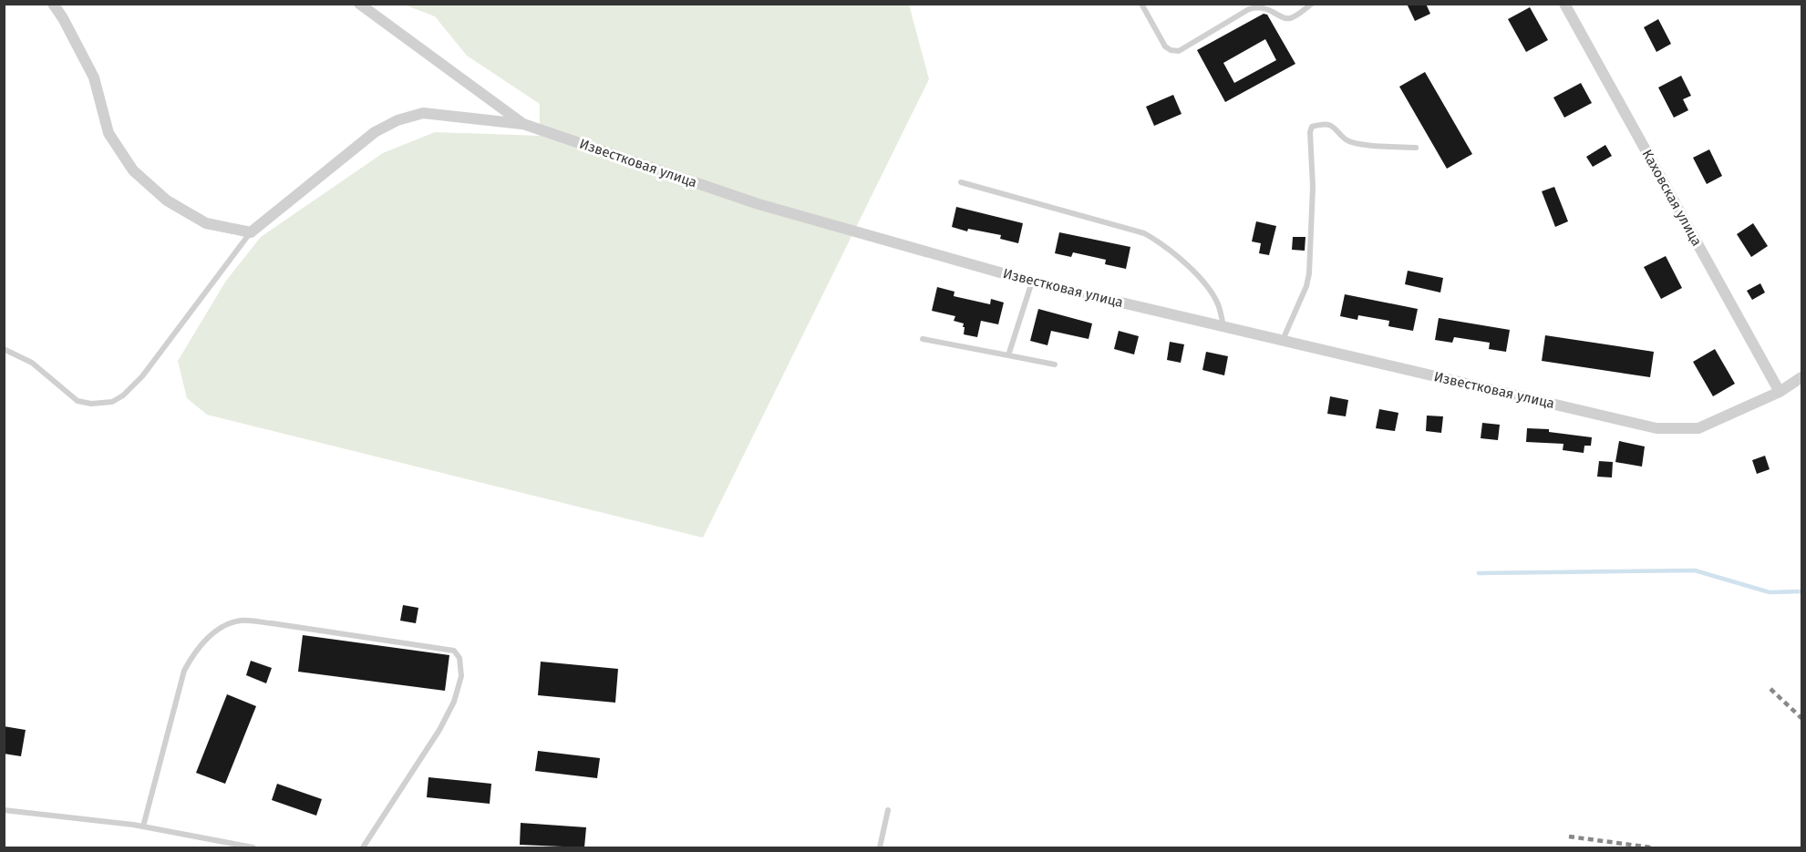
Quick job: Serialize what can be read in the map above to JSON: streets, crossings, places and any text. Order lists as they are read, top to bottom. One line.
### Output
{"streets":{"street":["Известковая улица","Каховская улица"]},"crossings":[["Известковая улица","Каховская улица"]]}
